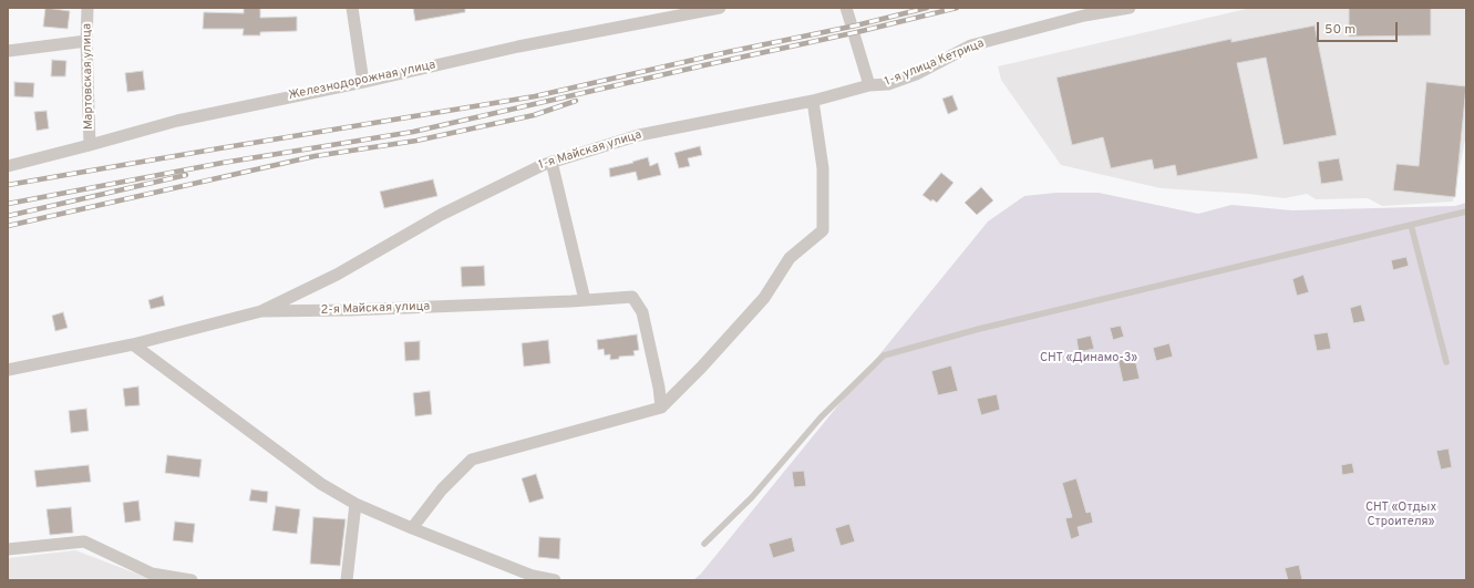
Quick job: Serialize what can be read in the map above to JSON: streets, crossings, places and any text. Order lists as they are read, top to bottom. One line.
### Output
{"streets":{"street":["1-я улица Кетрица","Мартовская улица","Железнодорожная улица","1-я Майская улица","2-я Майская улица"]},"crossings":[["1-я улица Кетрица","1-я Майская улица"],["Мартовская улица","Железнодорожная улица"],["1-я Майская улица","2-я Майская улица"]],"parks":["СНТ «Динамо-3»","СНТ «Отдых Строителя»"],"scale_bar":"50 m"}
